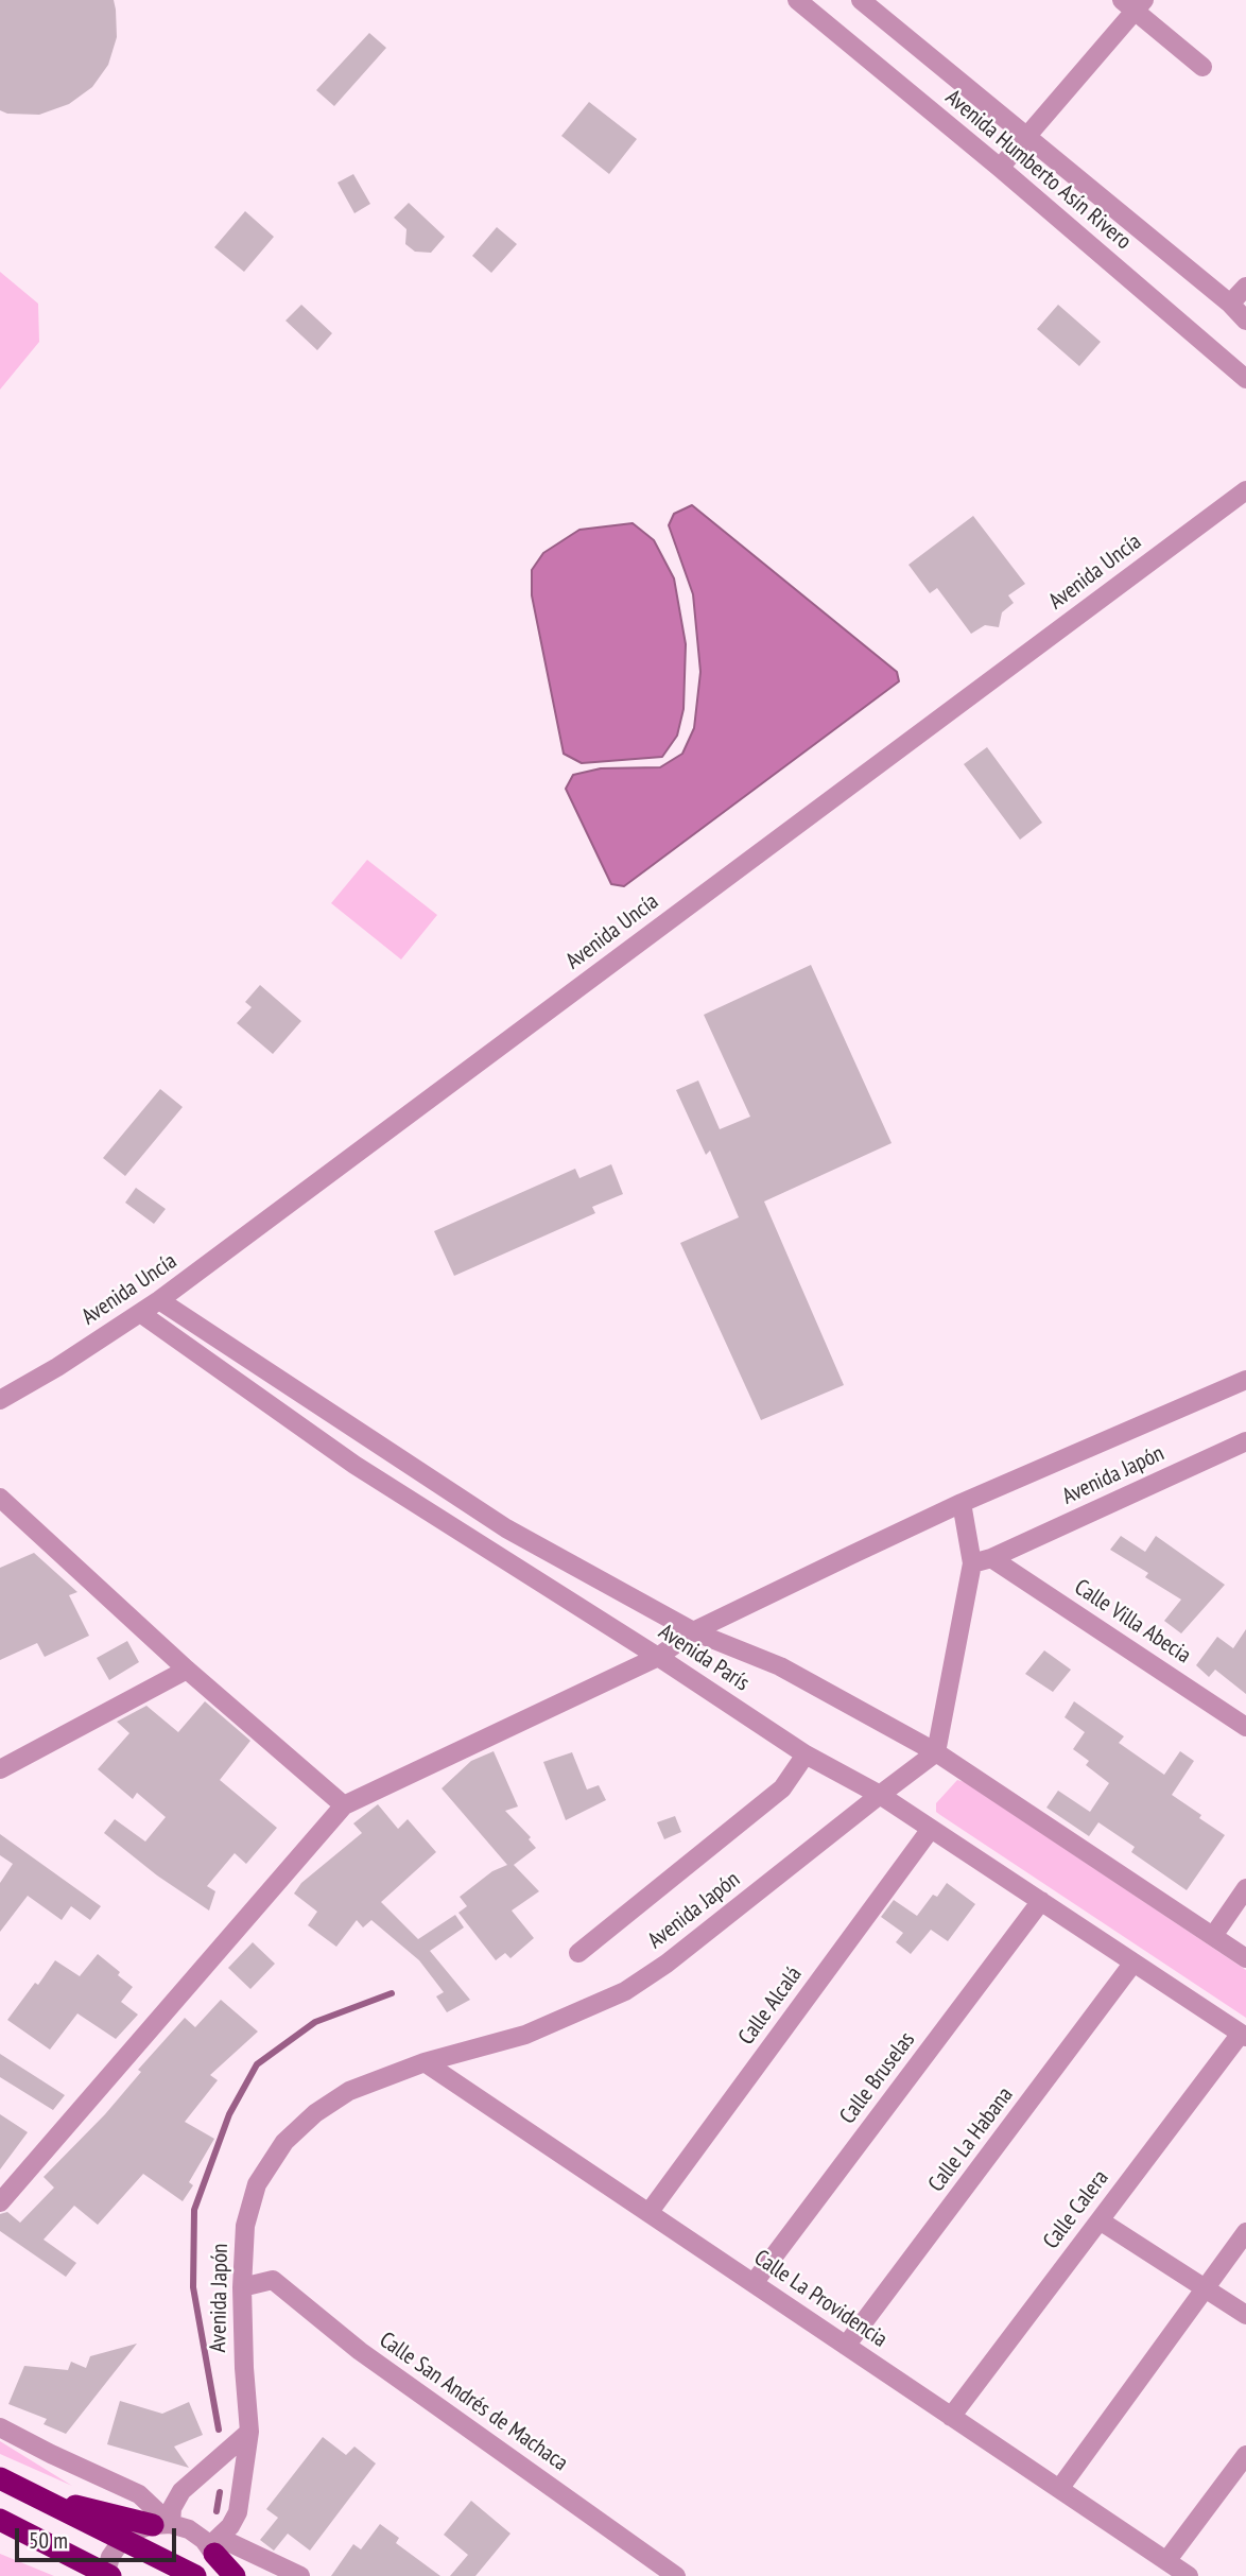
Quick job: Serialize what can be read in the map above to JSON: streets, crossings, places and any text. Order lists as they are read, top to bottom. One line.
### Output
{"streets":{"street":["Avenida Humberto Asín Rivero","Avenida Uncía","Avenida Japón","Calle Villa Abecia","Avenida París","Calle Alcalá","Calle Bruselas","Calle La Habana","Calle Calera","Calle La Providencia","Calle San Andrés de Machaca"]},"crossings":[["Avenida Uncía","Avenida París"],["Avenida Japón","Calle Villa Abecia"],["Avenida Japón","Avenida París"],["Avenida Japón","Calle La Providencia"],["Avenida Japón","Calle San Andrés de Machaca"],["Avenida París","Calle Alcalá"],["Avenida París","Calle Bruselas"],["Avenida París","Calle La Habana"],["Avenida París","Calle Calera"],["Calle Alcalá","Calle La Providencia"],["Calle Bruselas","Calle La Providencia"],["Calle La Habana","Calle La Providencia"],["Calle Calera","Calle La Providencia"]],"scale_bar":"50 m"}
